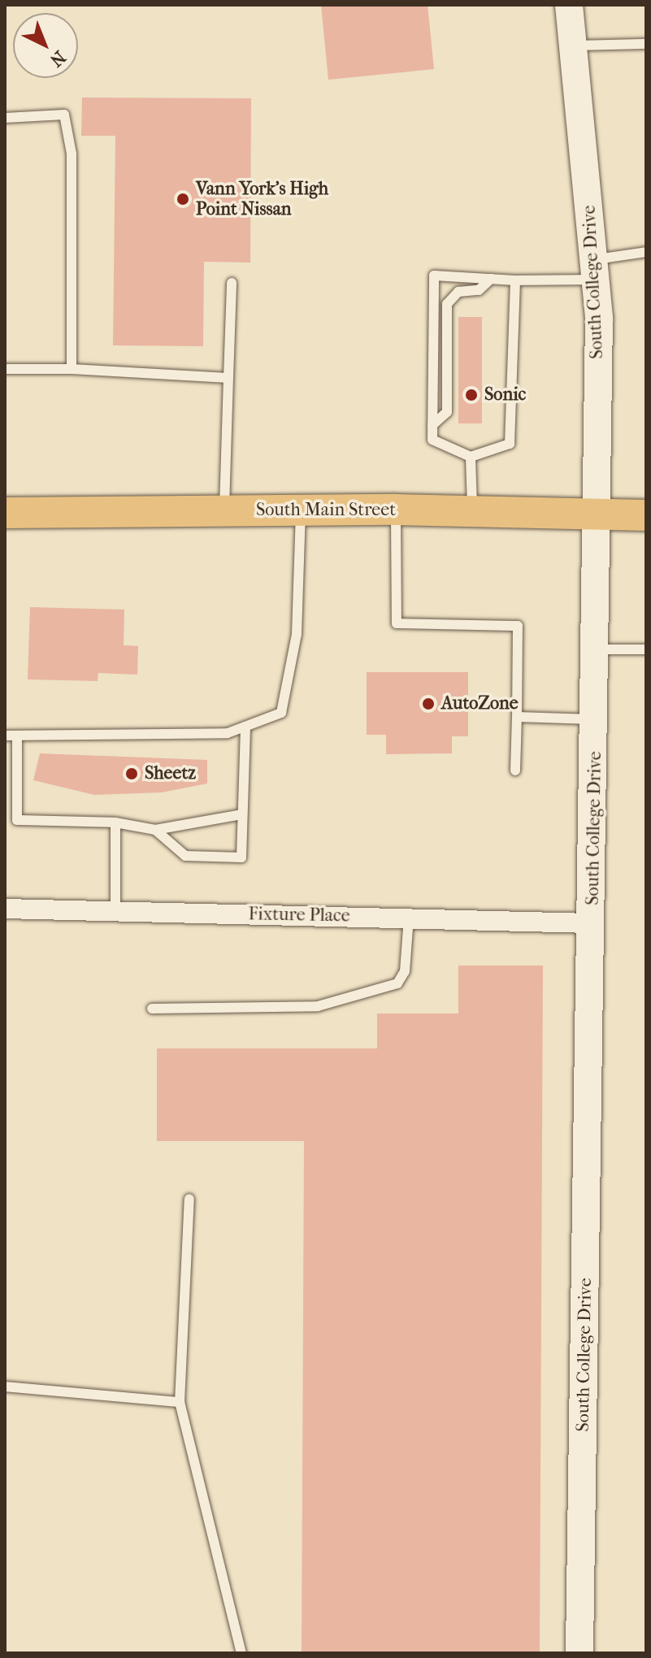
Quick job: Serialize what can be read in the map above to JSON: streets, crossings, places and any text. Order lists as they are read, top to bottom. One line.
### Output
{"streets":{"main road":["South College Drive","South Main Street"],"street":["Fixture Place"]},"crossings":[["South College Drive","South Main Street"],["South College Drive","Fixture Place"]],"places":["Vann York's High Point Nissan","Sonic","AutoZone","Sheetz"],"north":"bottom right"}
